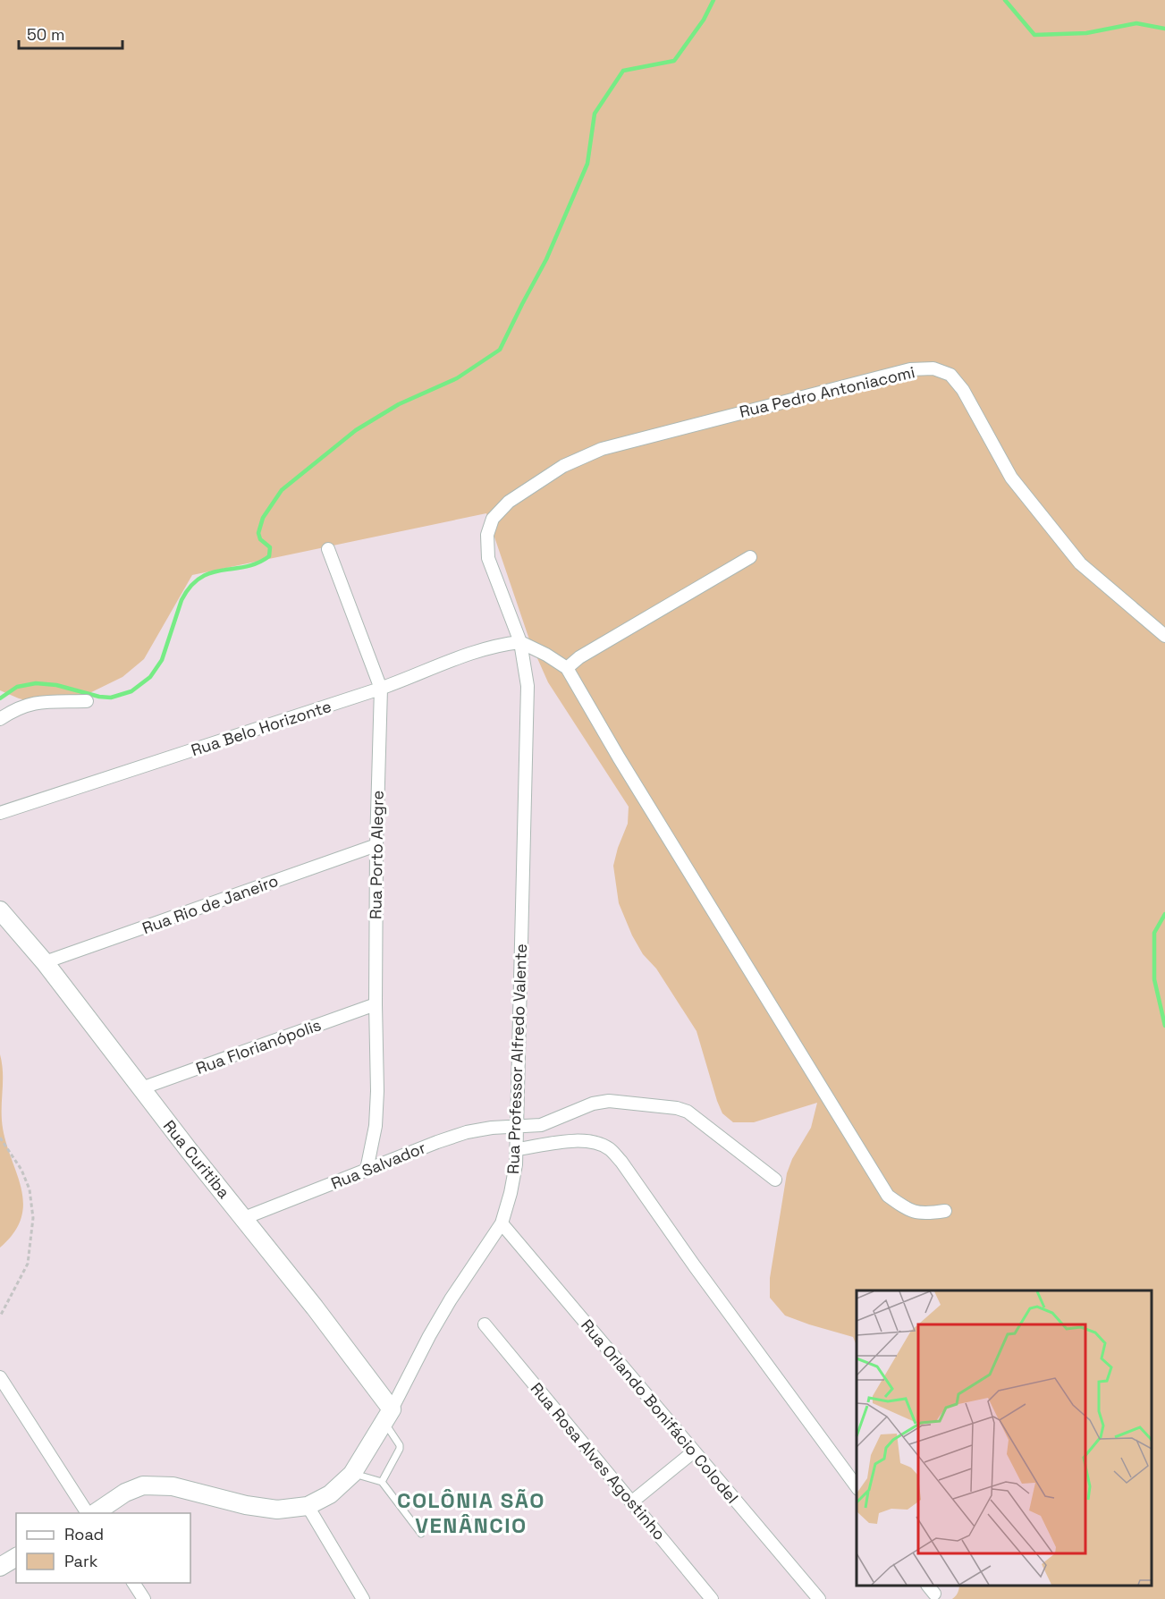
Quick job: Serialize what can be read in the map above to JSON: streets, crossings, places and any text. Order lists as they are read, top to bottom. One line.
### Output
{"streets":{"street":["Rua Pedro Antoniacomi","Rua Belo Horizonte","Rua Porto Alegre","Rua Rio de Janeiro","Rua Florianópolis","Rua Professor Alfredo Valente","Rua Curitiba","Rua Salvador","Rua Orlando Bonifácio Colodel","Rua Rosa Alves Agostinho"]},"crossings":[["Rua Pedro Antoniacomi","Rua Belo Horizonte"],["Rua Pedro Antoniacomi","Rua Professor Alfredo Valente"],["Rua Belo Horizonte","Rua Porto Alegre"],["Rua Belo Horizonte","Rua Professor Alfredo Valente"],["Rua Porto Alegre","Rua Rio de Janeiro"],["Rua Porto Alegre","Rua Florianópolis"],["Rua Porto Alegre","Rua Salvador"],["Rua Rio de Janeiro","Rua Curitiba"],["Rua Florianópolis","Rua Curitiba"],["Rua Professor Alfredo Valente","Rua Curitiba"],["Rua Professor Alfredo Valente","Rua Salvador"],["Rua Professor Alfredo Valente","Rua Orlando Bonifácio Colodel"],["Rua Curitiba","Rua Salvador"]],"districts":["COLÔNIA SÃO VENÂNCIO"],"legend":["Road","Park"],"scale_bar":"50 m"}
